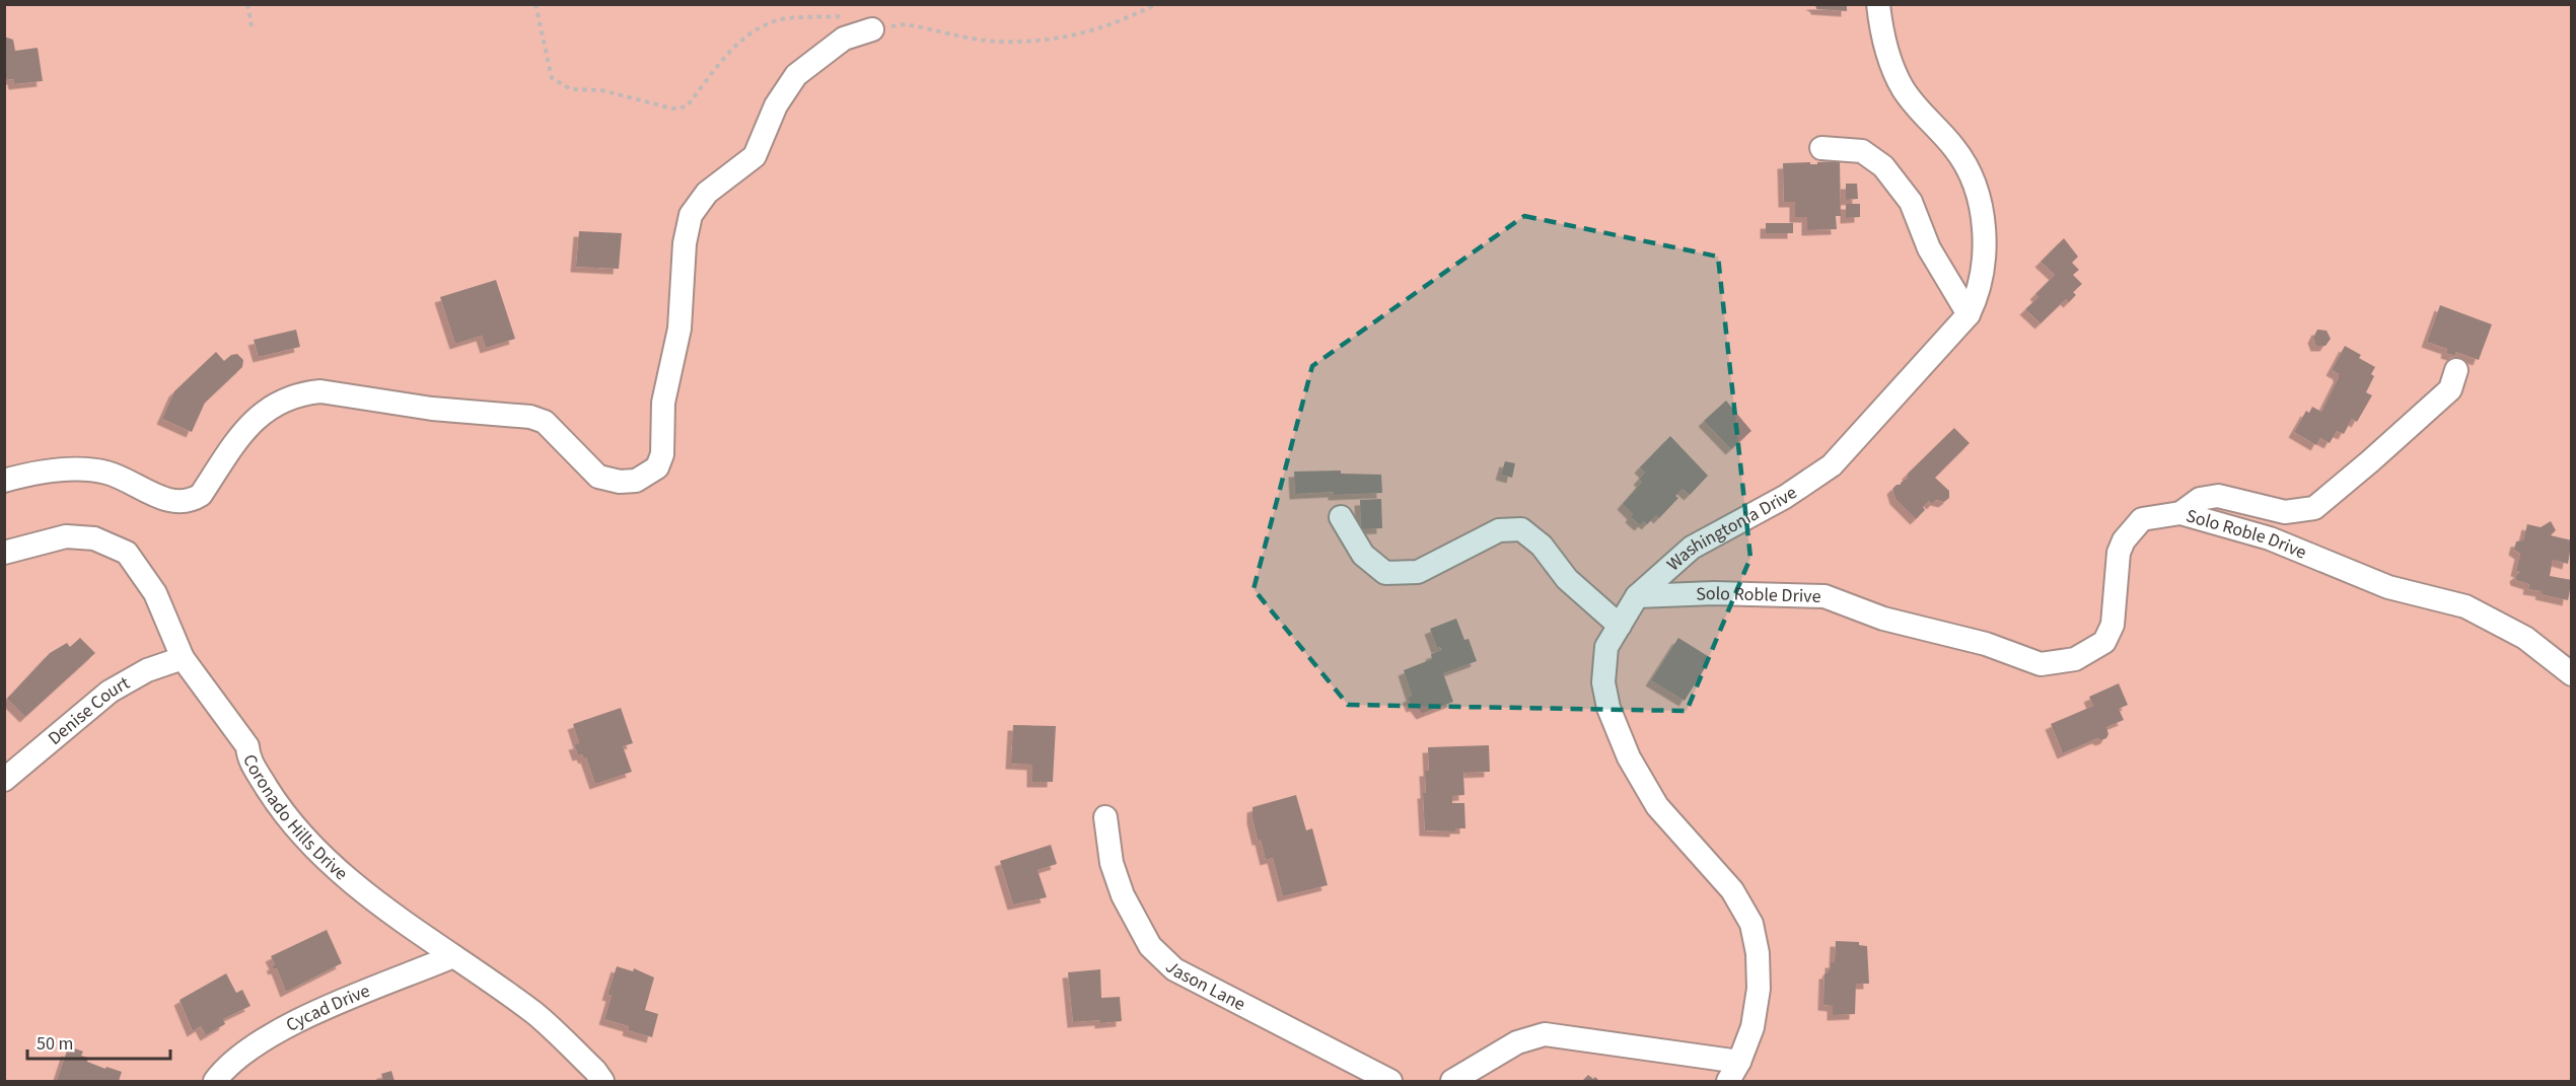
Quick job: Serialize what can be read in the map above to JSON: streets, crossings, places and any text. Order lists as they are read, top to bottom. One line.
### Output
{"streets":{"street":["Washingtonia Drive","Solo Roble Drive","Denise Court","Coronado Hills Drive","Jason Lane","Cycad Drive"]},"crossings":[["Washingtonia Drive","Solo Roble Drive"],["Denise Court","Coronado Hills Drive"],["Coronado Hills Drive","Cycad Drive"]],"scale_bar":"50 m"}
